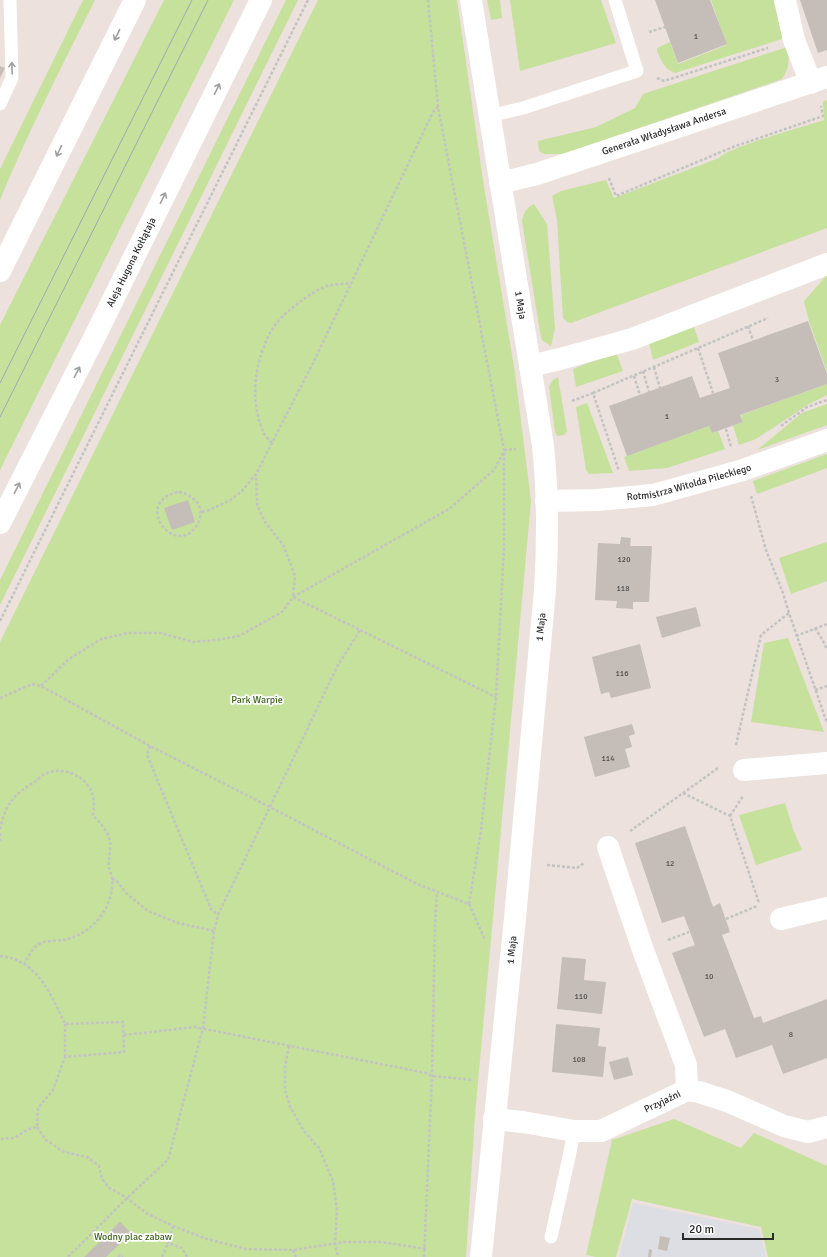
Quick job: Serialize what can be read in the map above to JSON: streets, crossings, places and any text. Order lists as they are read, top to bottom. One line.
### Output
{"streets":{"street":["Generała Władysława Andersa","Aleja Hugona Kołłątaja","1 Maja","Rotmistrza Witolda Pileckiego","Przyjaźni"]},"crossings":[["Generała Władysława Andersa","1 Maja"],["1 Maja","Rotmistrza Witolda Pileckiego"],["1 Maja","Przyjaźni"]],"parks":["Park Warpie","Wodny plac zabaw"],"house_numbers":["1","3","1","120","118","116","114","12","10","110","8","108"],"scale_bar":"20 m"}
